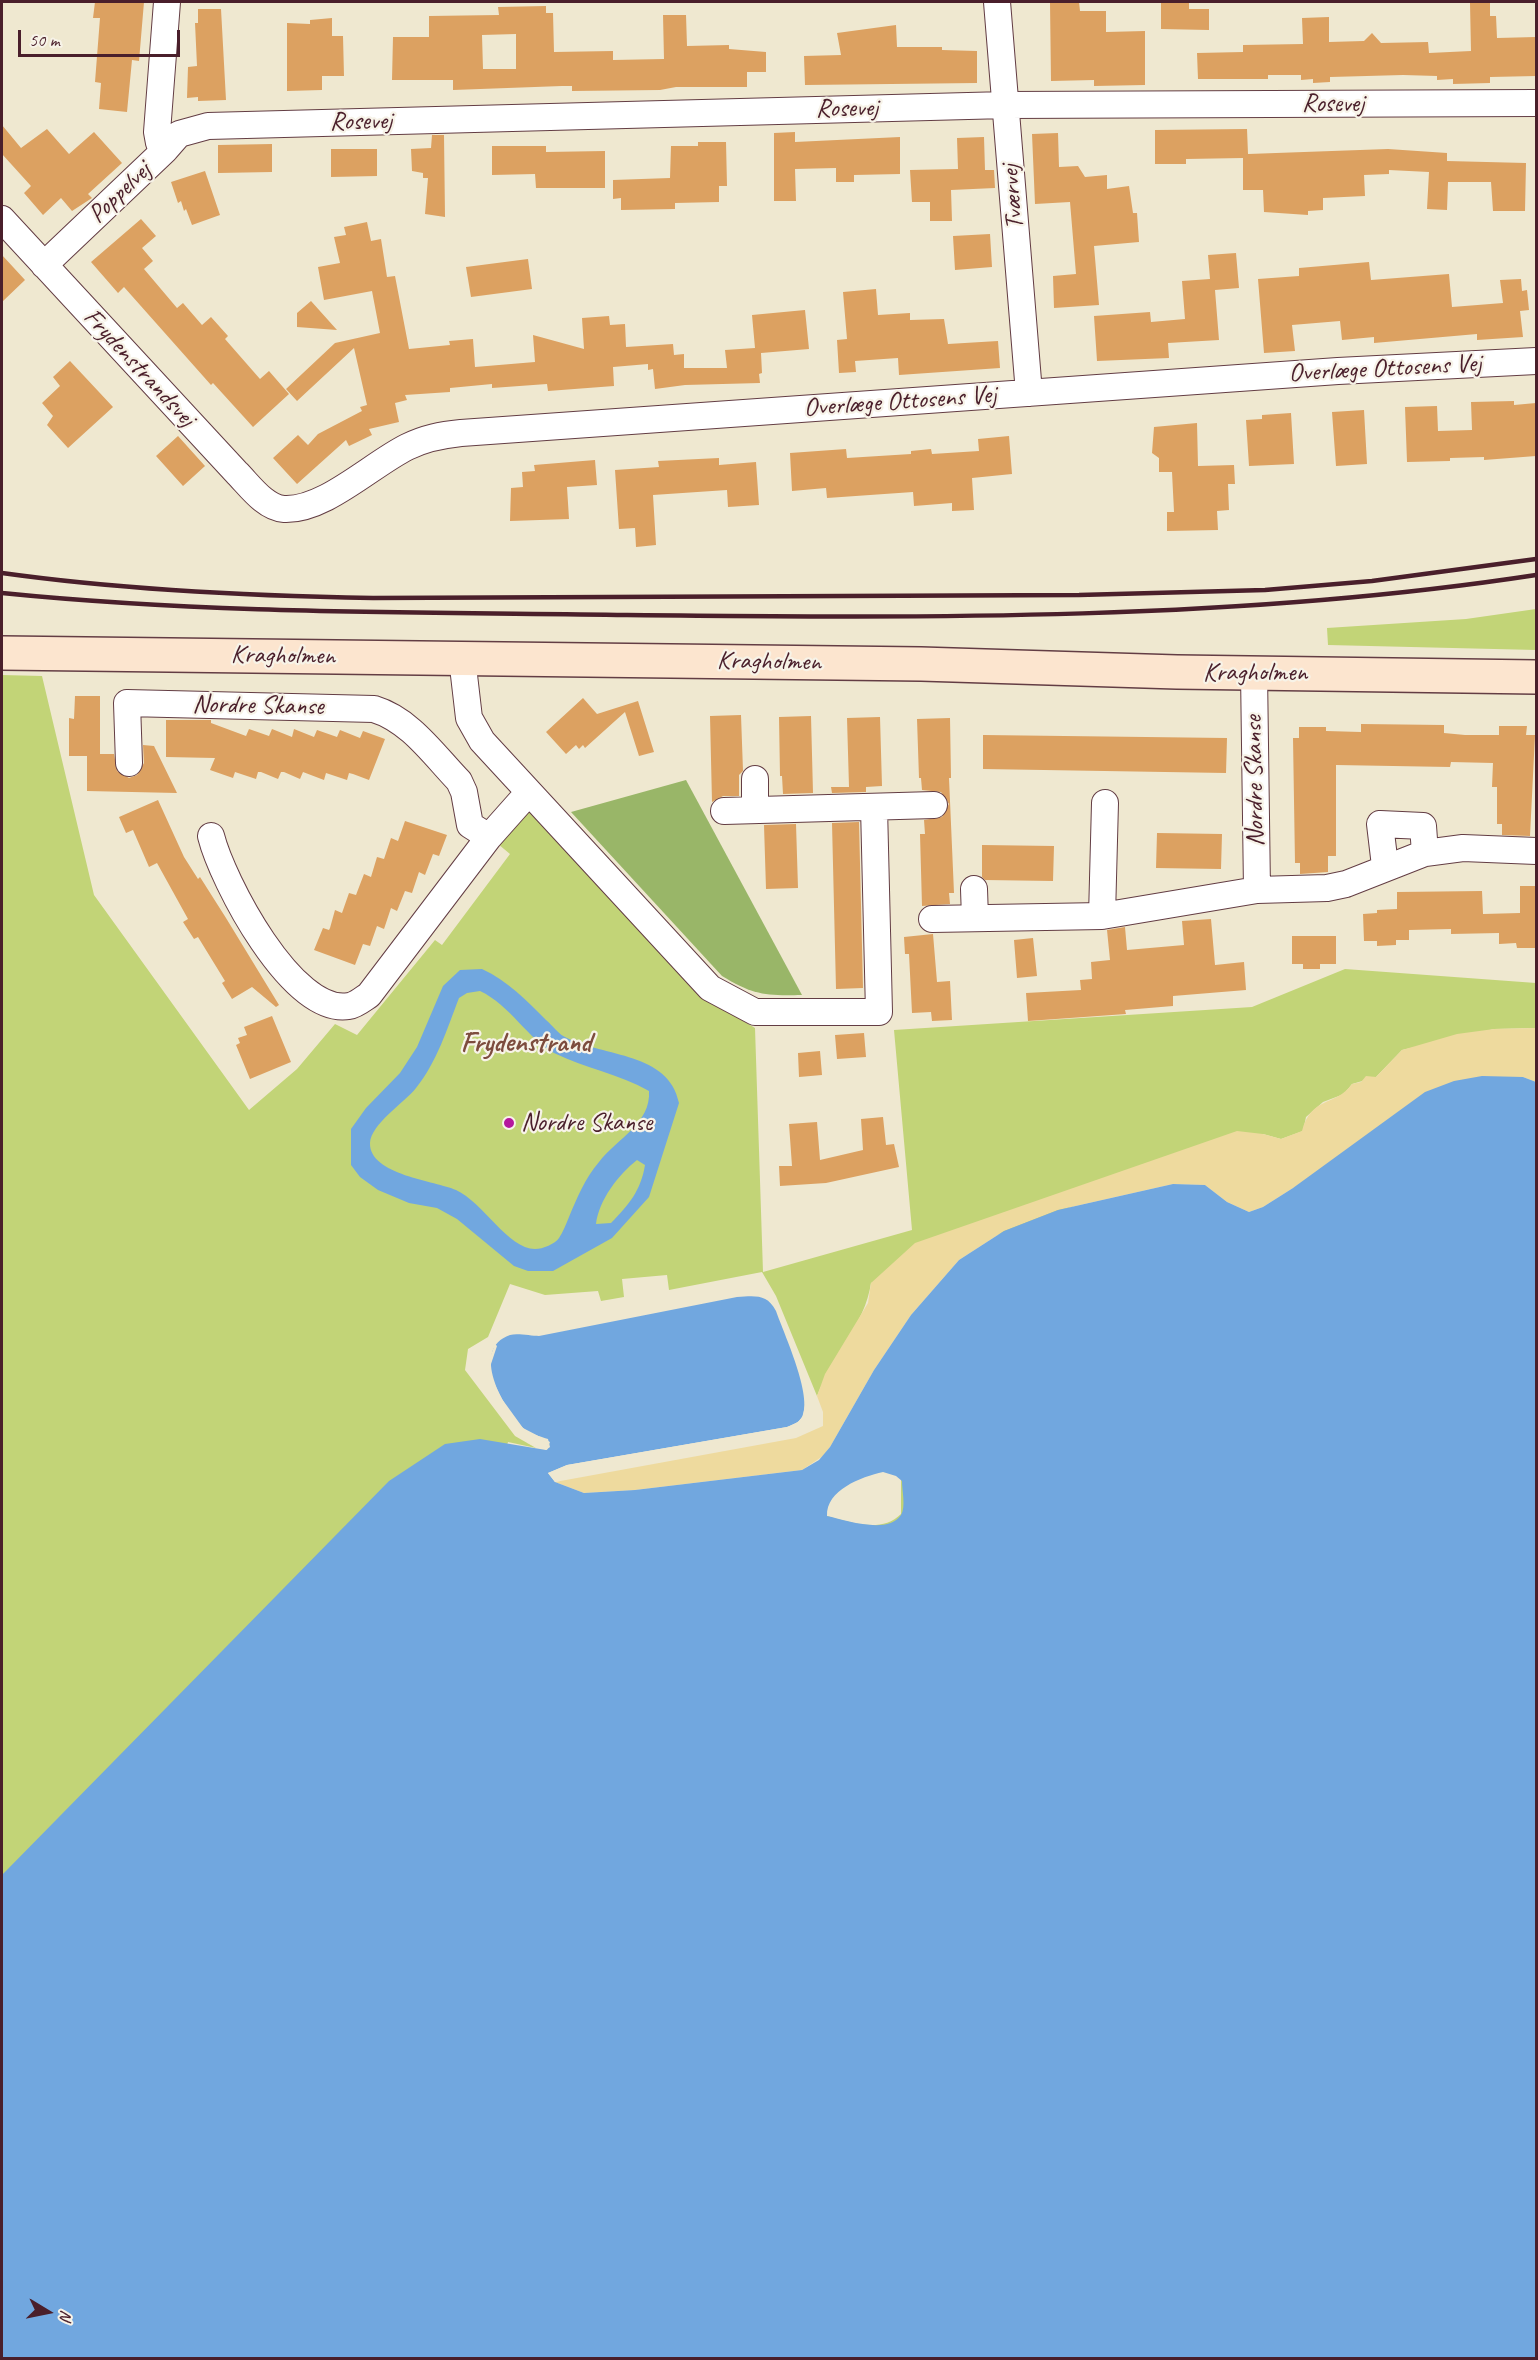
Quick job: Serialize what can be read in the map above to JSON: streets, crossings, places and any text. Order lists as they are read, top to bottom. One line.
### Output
{"streets":{"street":["Rosevej","Poppelvej","Tværvej","Frydenstrandsvej","Overlæge Ottosens Vej","Kragholmen","Nordre Skanse"]},"crossings":[["Rosevej","Poppelvej"],["Rosevej","Tværvej"],["Poppelvej","Frydenstrandsvej"],["Tværvej","Overlæge Ottosens Vej"],["Frydenstrandsvej","Overlæge Ottosens Vej"],["Kragholmen","Nordre Skanse"]],"districts":["Frydenstrand"],"places":["Nordre Skanse"],"scale_bar":"50 m","north":"right"}
